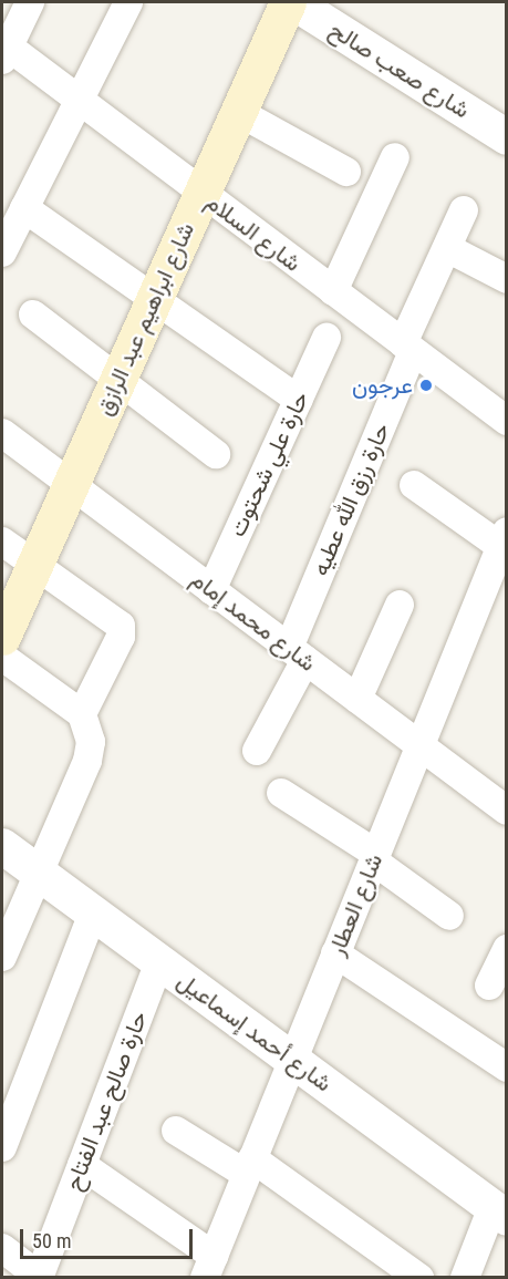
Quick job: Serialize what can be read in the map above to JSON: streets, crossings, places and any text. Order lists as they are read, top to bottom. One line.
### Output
{"streets":{"main road":["شارع ابراهيم عبد الرازق"],"street":["شارع صعب صالح","شارع السلام","حارة علي شحتوت","حارة رزق الله عطيه","شارع محمد إمام","شارع العطار","شارع أحمد إسماعيل","حارة صالح عبد الفتاح"]},"crossings":[["شارع السلام","شارع ابراهيم عبد الرازق"],["شارع السلام","حارة رزق الله عطيه"],["شارع ابراهيم عبد الرازق","شارع محمد إمام"],["حارة علي شحتوت","شارع محمد إمام"],["حارة رزق الله عطيه","شارع محمد إمام"],["شارع محمد إمام","شارع العطار"],["شارع العطار","شارع أحمد إسماعيل"],["شارع أحمد إسماعيل","حارة صالح عبد الفتاح"]],"places":["عرجون"],"scale_bar":"50 m"}
